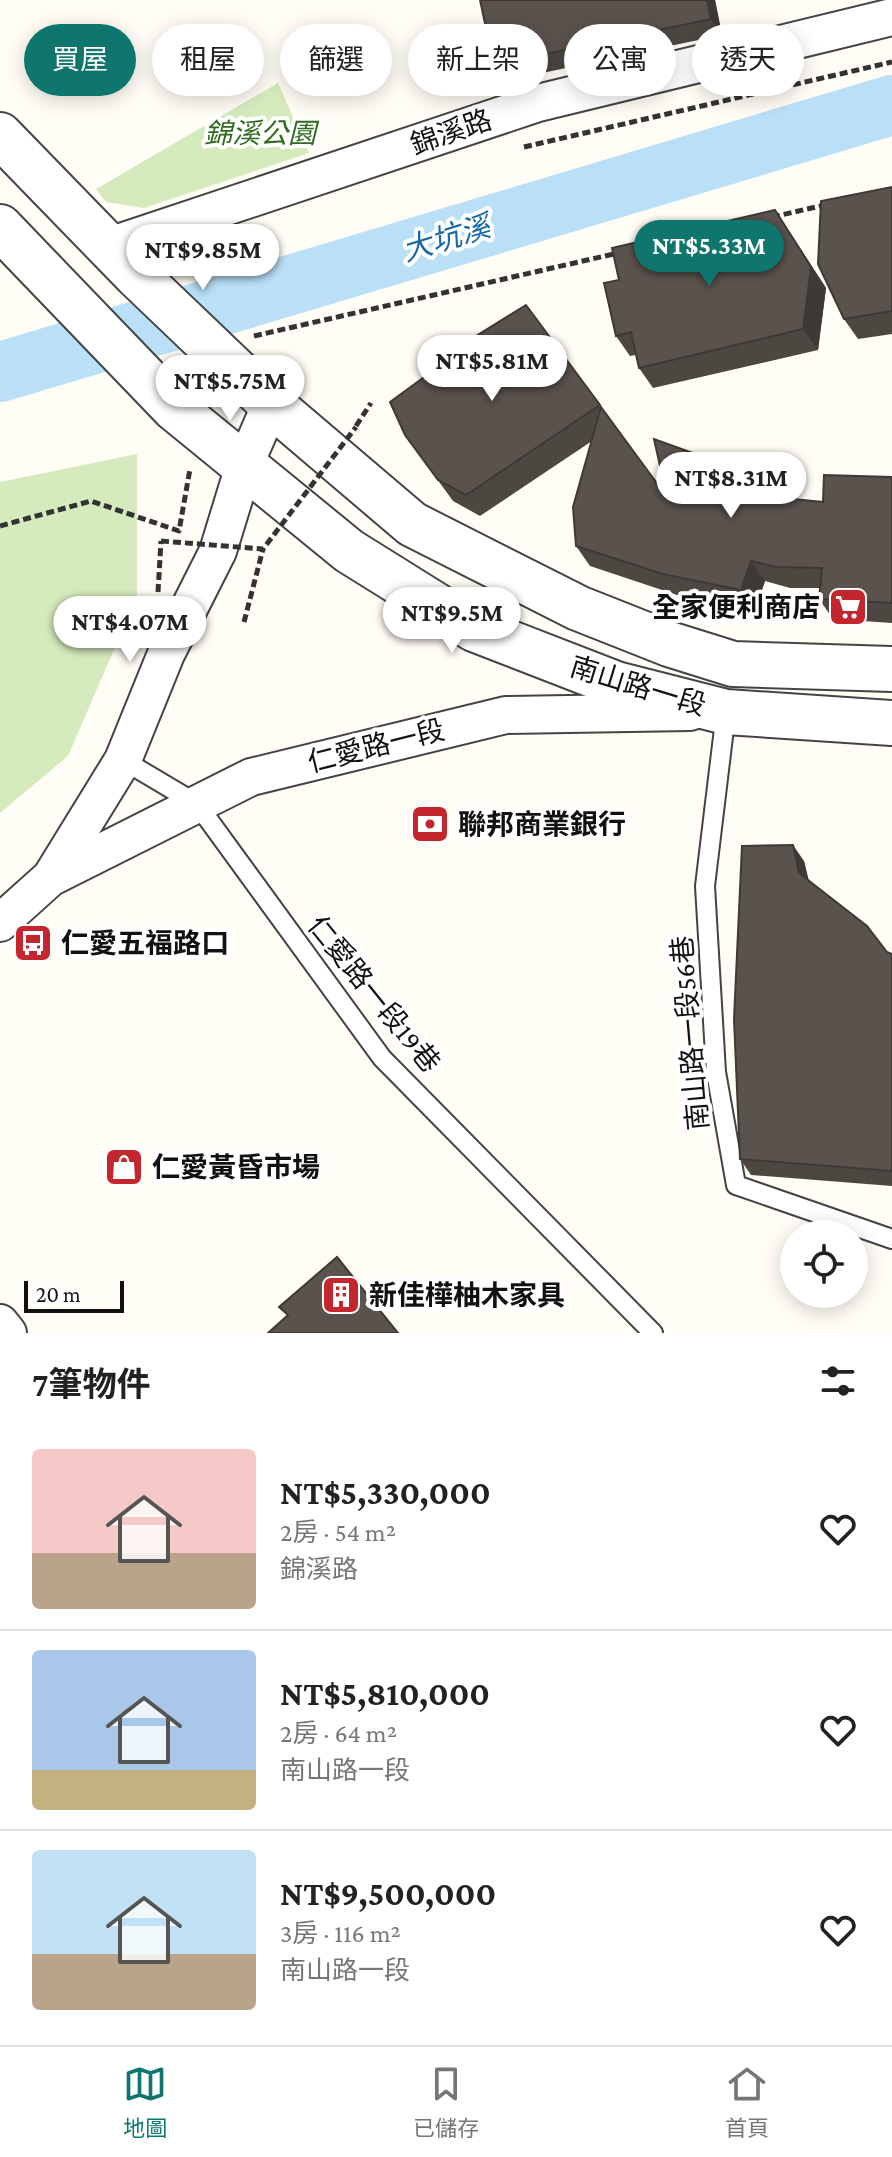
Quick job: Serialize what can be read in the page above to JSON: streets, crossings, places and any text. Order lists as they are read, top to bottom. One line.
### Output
{"streets":{"street":["錦溪路","南山路一段","仁愛路一段"],"lane":["仁愛路一段19巷","南山路一段56巷"]},"crossings":[["錦溪路","南山路一段"],["南山路一段","仁愛路一段"],["南山路一段","南山路一段56巷"],["仁愛路一段","仁愛路一段19巷"],["仁愛路一段","南山路一段56巷"]],"water":["大坑溪"],"parks":["錦溪公園"],"places":{"supermarket":["全家便利商店"],"bank":["聯邦商業銀行"],"bus stop":["仁愛五福路口"],"shop":["仁愛黃昏市場"],"building":["新佳樺柚木家具"]},"scale_bar":"20 m","page":{"chip":["買屋","租屋","篩選","新上架","公寓","透天"],"price":["NT$5.33M","NT$9.85M","NT$5.81M","NT$5.75M","NT$8.31M","NT$9.5M","NT$4.07M"],"scale":"20 m","heading":"7筆物件","list":[{"name":"NT$5,330,000","note":"2房 · 54 m² · 錦溪路"},{"name":"NT$5,810,000","note":"2房 · 64 m² · 南山路一段"},{"name":"NT$9,500,000","note":"3房 · 116 m² · 南山路一段"}],"tabs":["地圖","已儲存","首頁"]}}
